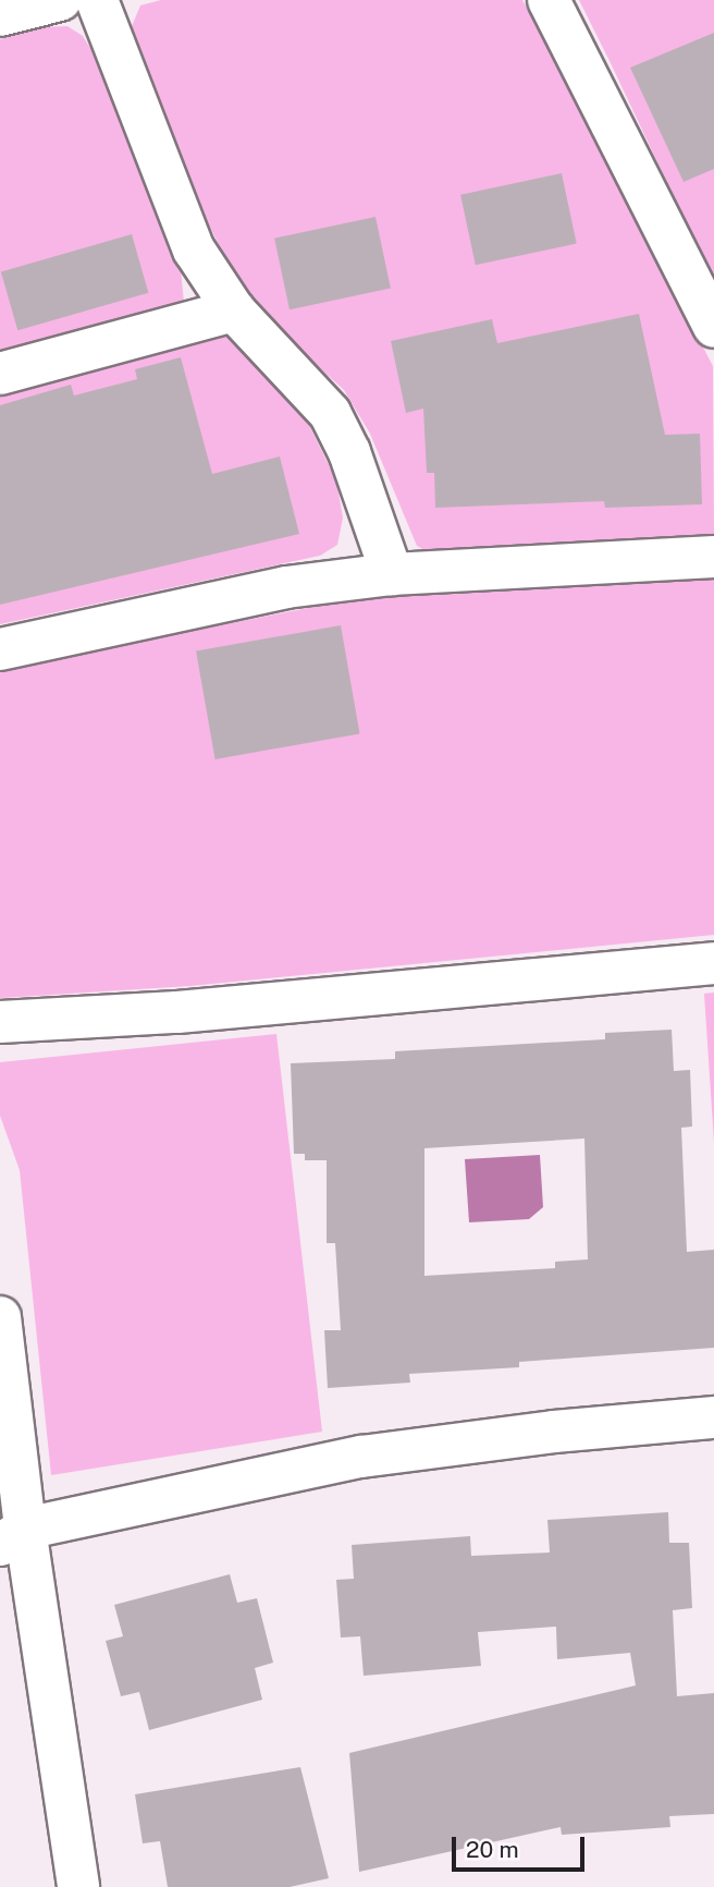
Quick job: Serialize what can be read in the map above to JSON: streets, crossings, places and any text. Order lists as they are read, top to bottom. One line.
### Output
{"scale_bar":"20 m"}
